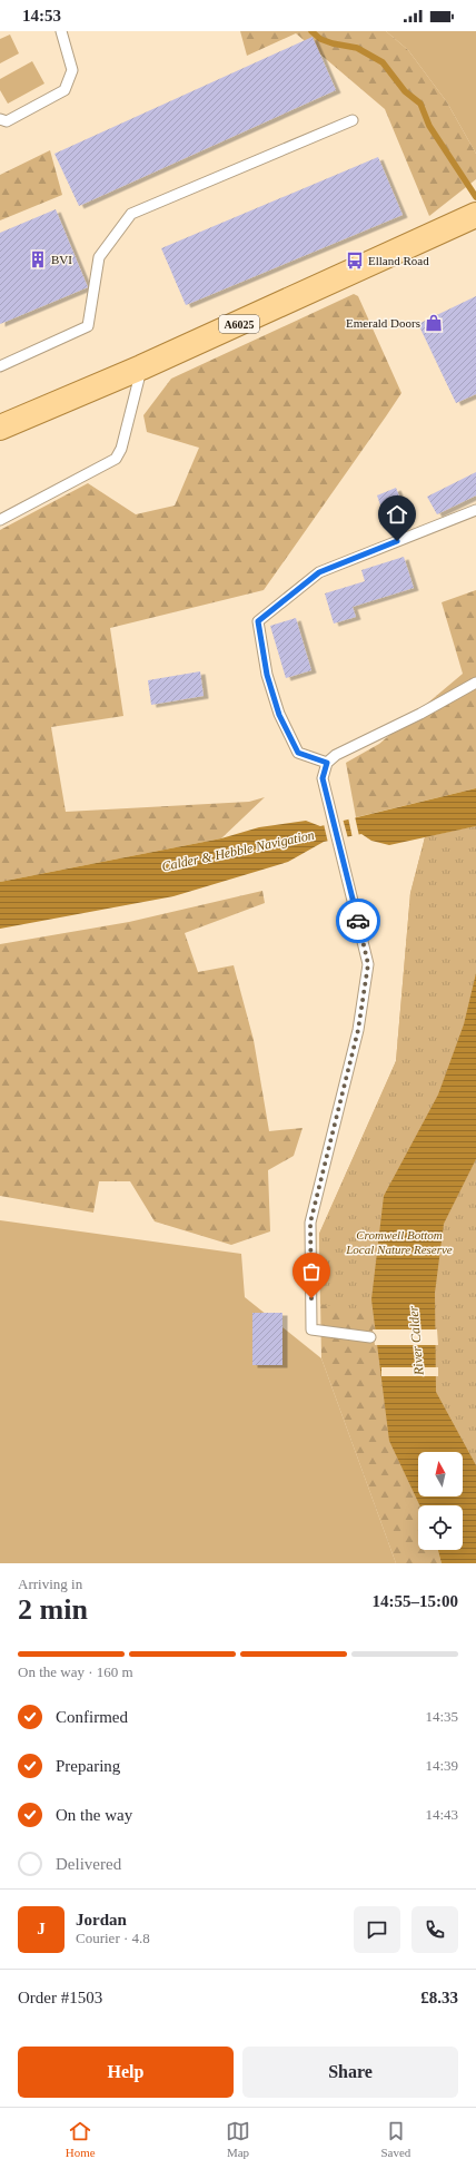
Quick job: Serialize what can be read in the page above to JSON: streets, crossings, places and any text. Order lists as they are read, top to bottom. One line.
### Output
{"streets":{"main road":["A6025"]},"water":["Calder & Hebble Navigation","River Calder"],"parks":["Cromwell Bottom Local Nature Reserve"],"places":{"building":["BVI"],"bus stop":["Elland Road"],"shop":["Emerald Doors"]},"north":"top","page":{"status":"14:53","heading":["2 min","Arriving in","14:55–15:00"],"panel":["Jordan","Courier · 4.8","Order #1503","£8.33"],"bar":"On the way · 160 m","list":[["Confirmed","14:35"],["Preparing","14:39"],["On the way","14:43"],"Delivered"],"round":"J","buttons":["Help","Share"],"tabs":["Home","Map","Saved"]}}
